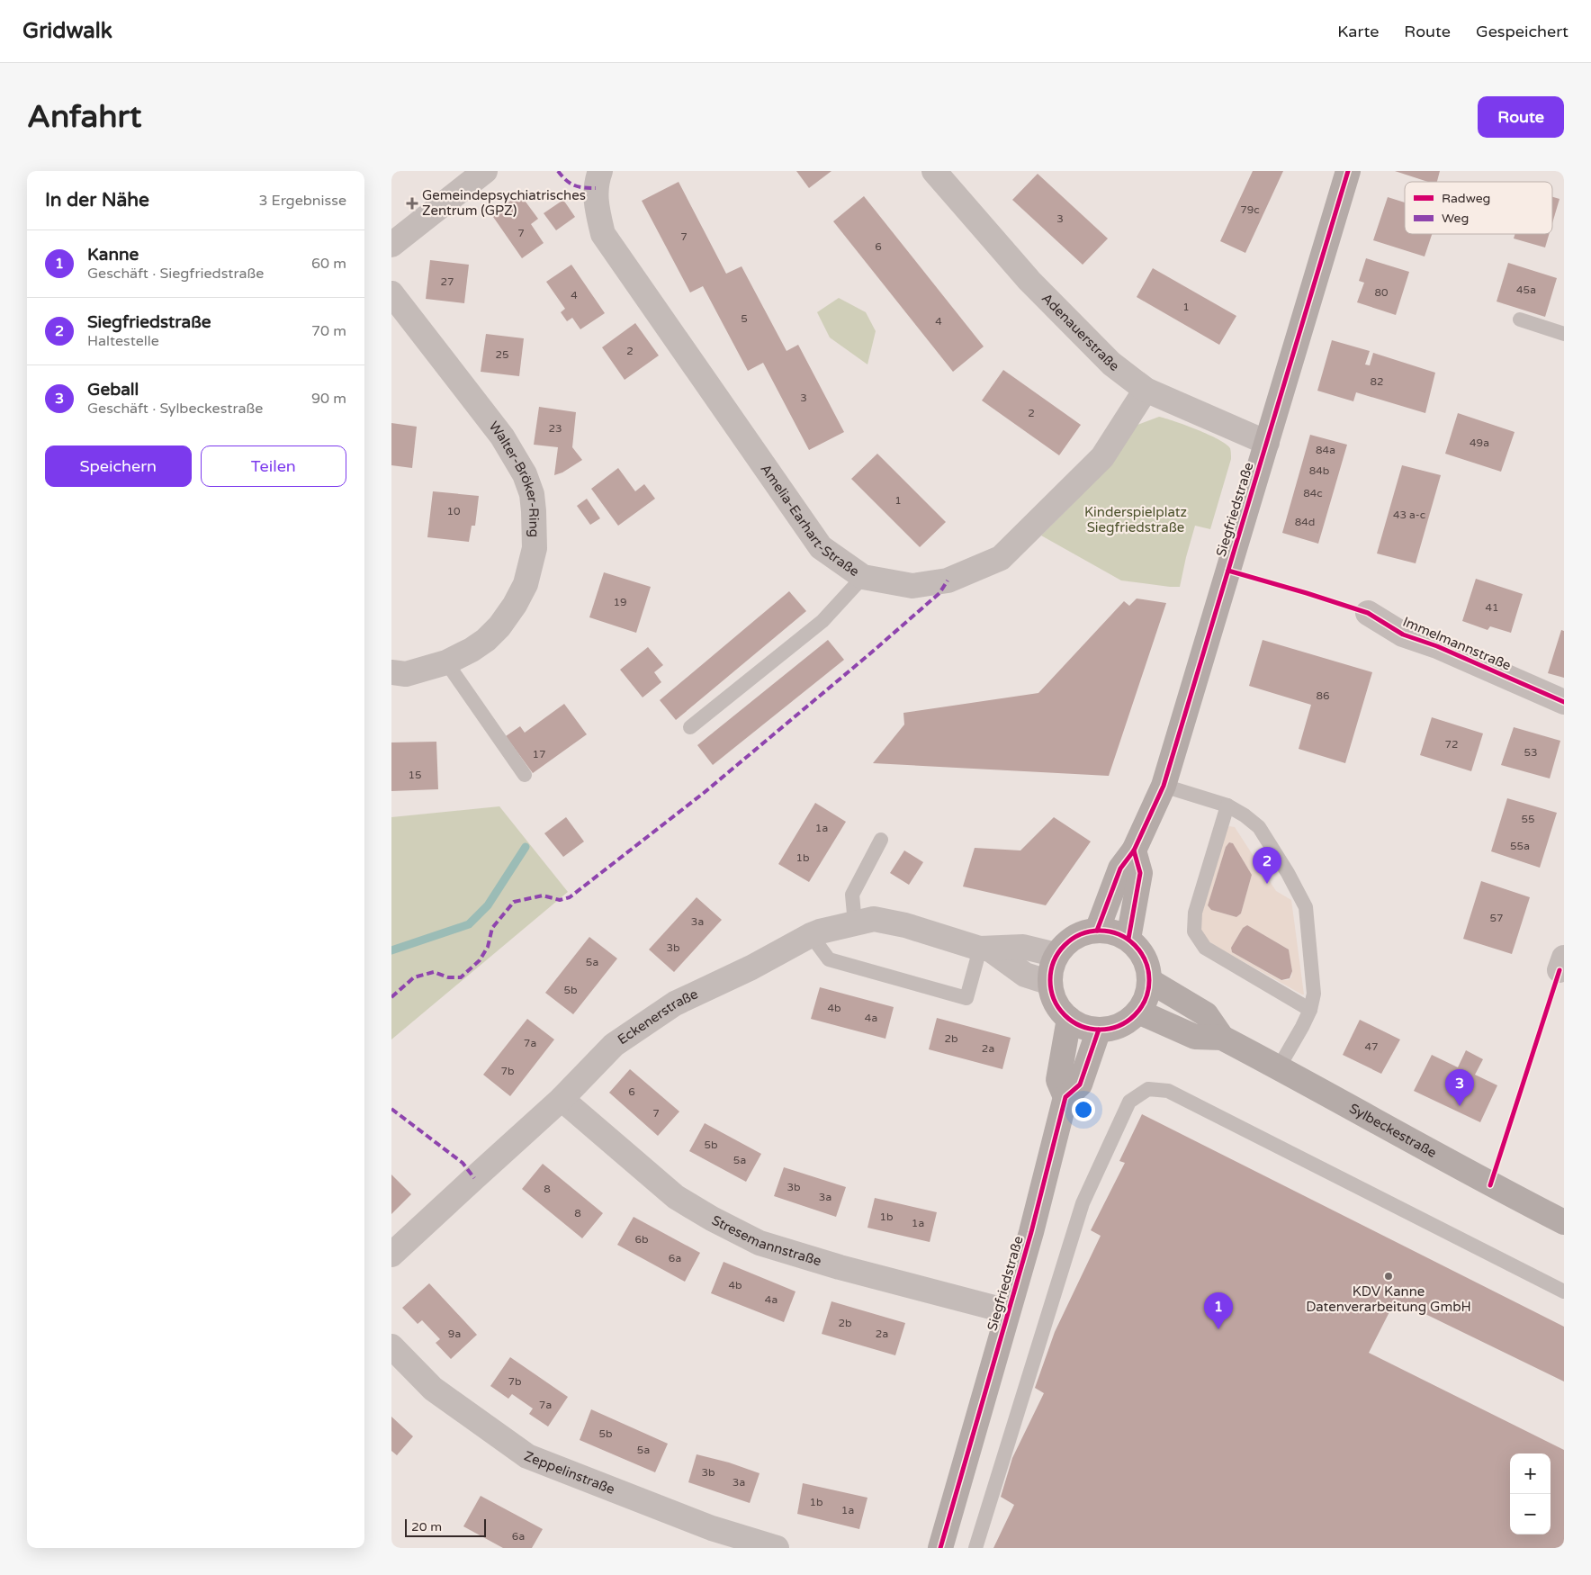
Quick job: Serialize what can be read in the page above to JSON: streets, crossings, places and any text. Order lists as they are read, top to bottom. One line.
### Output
{"streets":{"street":["Adenauerstraße","Walter-Bröker-Ring","Siegfriedstraße","Amelia-Earhart-Straße","Immelmannstraße","Eckenerstraße","Sylbeckestraße","Stresemannstraße","Zeppelinstraße"]},"crossings":[["Adenauerstraße","Siegfriedstraße"],["Adenauerstraße","Amelia-Earhart-Straße"],["Siegfriedstraße","Eckenerstraße"],["Siegfriedstraße","Sylbeckestraße"],["Siegfriedstraße","Stresemannstraße"],["Eckenerstraße","Sylbeckestraße"],["Eckenerstraße","Stresemannstraße"]],"parks":["Kinderspielplatz Siegfriedstraße"],"places":{"health":["Gemeindepsychiatrisches Zentrum (GPZ)"],"other":["KDV Kanne Datenverarbeitung GmbH"]},"house_numbers":["79c","3","7","7","6","27","45a","80","4","1","5","4","2","25","82","3","2","23","49a","84a","84b","84c","1","10","43 a-c","84d","19","41","86","72","53","17","15","55","1a","55a","1b","57","3a","3b","5a","5b","4b","4a","2b","7a","47","2a","7b","6","7","5b","5a","3b","8","3a","8","1b","1a","6b","6a","4b","4a","2b","9a","2a","7b","7a","5b","5a","3b","3a","1b","1a","6a"],"legend":["Radweg","Weg"],"scale_bar":"20 m","page":{"header":"Gridwalk","nav":["Karte","Route","Gespeichert"],"buttons":["Route",["Speichern","Teilen"]],"title":"Anfahrt","heading":["In der Nähe","3 Ergebnisse"],"list":[{"mark":"1","name":"Kanne","note":"Geschäft · Siegfriedstraße","value":"60 m"},{"mark":"2","name":"Siegfriedstraße","note":"Haltestelle","value":"70 m"},{"mark":"3","name":"Geball","note":"Geschäft · Sylbeckestraße","value":"90 m"}],"pins":["2","3","1"],"map_buttons":["+","−"],"scale":"20 m"}}
